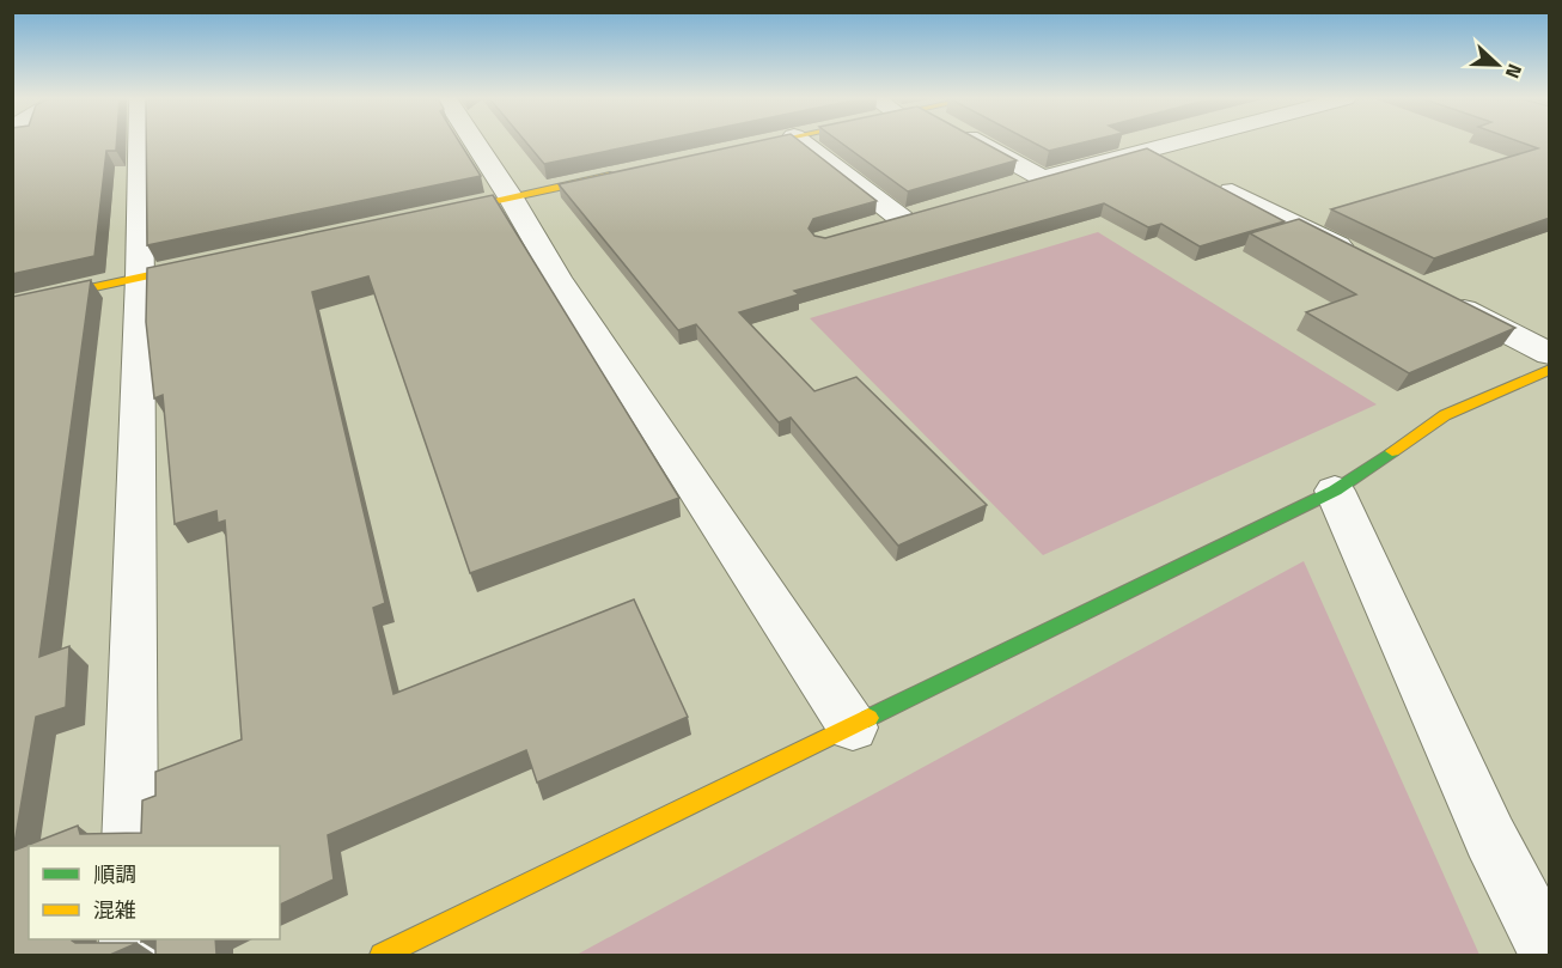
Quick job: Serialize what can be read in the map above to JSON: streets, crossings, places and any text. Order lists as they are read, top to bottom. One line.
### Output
{"legend":["順調","混雑"],"north":"right"}
